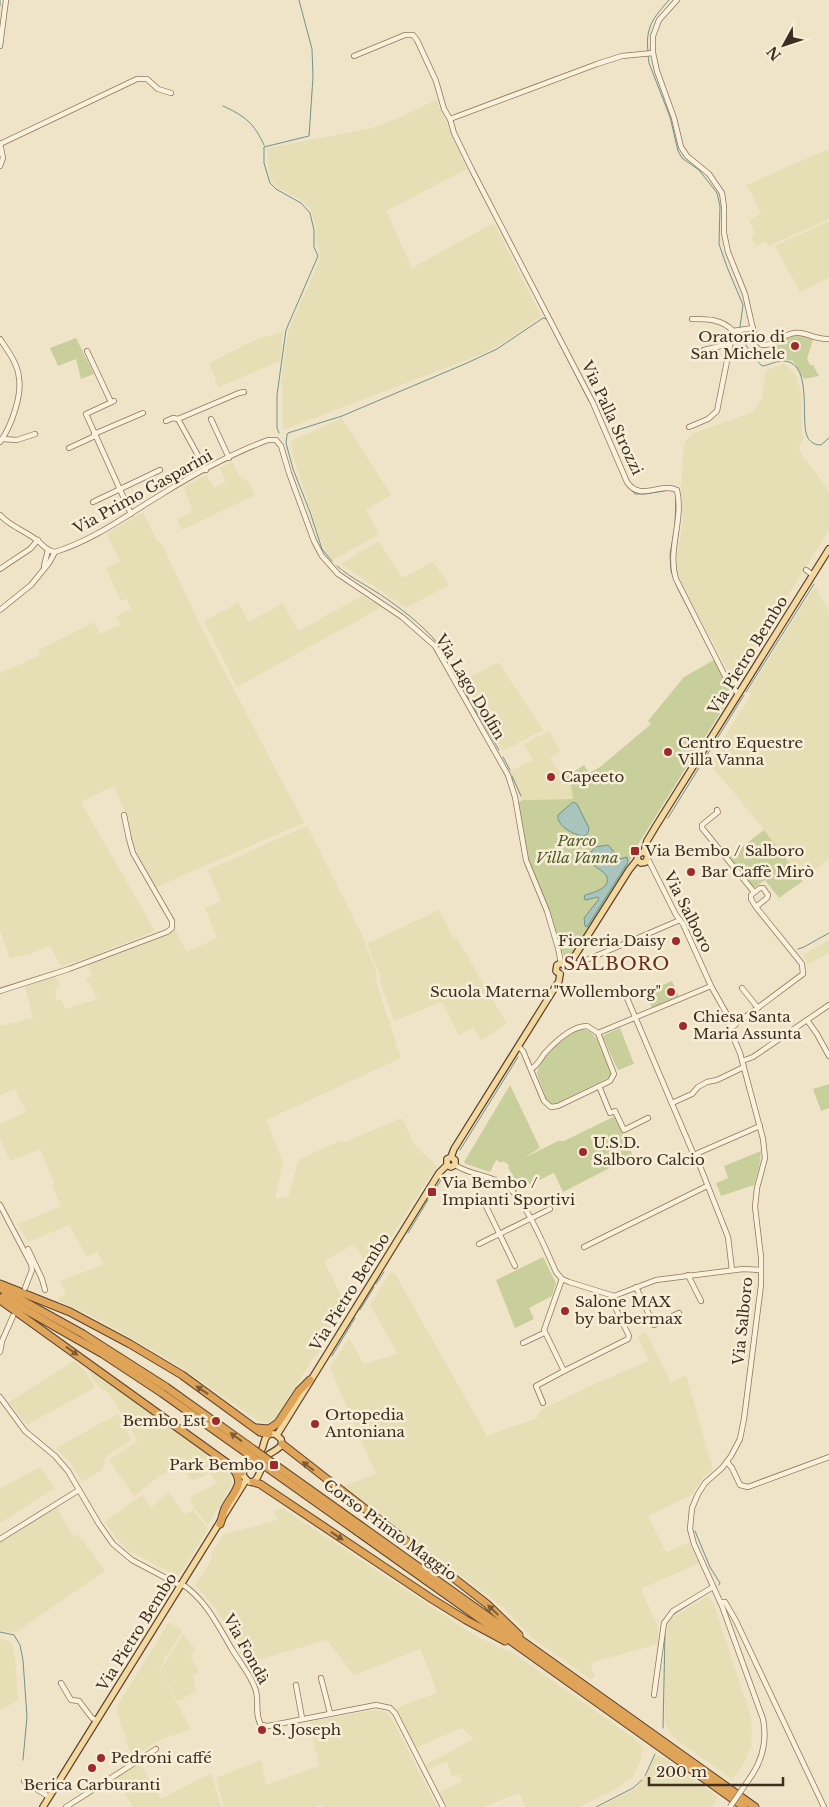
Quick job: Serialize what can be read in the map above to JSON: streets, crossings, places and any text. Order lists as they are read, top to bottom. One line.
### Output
{"streets":{"highway":["Corso Primo Maggio"],"main road":["Via Pietro Bembo"],"street":["Via Palla Strozzi","Via Primo Gasparini","Via Lago Dolfin","Via Salboro","Via Fondà"]},"crossings":[["Via Palla Strozzi","Via Pietro Bembo"],["Via Primo Gasparini","Via Lago Dolfin"],["Via Pietro Bembo","Via Lago Dolfin"],["Via Pietro Bembo","Via Salboro"],["Via Pietro Bembo","Via Fondà"]],"districts":["SALBORO"],"parks":["Parco Villa Vanna"],"places":{"other":["Oratorio di San Michele","Centro Equestre Villa Vanna","Capeeto","Bar Caffè Mirò","Fioreria Daisy","Scuola Materna \"Wollemborg\"","Chiesa Santa Maria Assunta","U.S.D. Salboro Calcio","Salone MAX by barbermax","Bembo Est","Ortopedia Antoniana","S. Joseph","Pedroni caffé","Berica Carburanti"],"transit":["Via Bembo / Salboro","Via Bembo / Impianti Sportivi","Park Bembo"]},"scale_bar":"200 m","north":"bottom left"}
